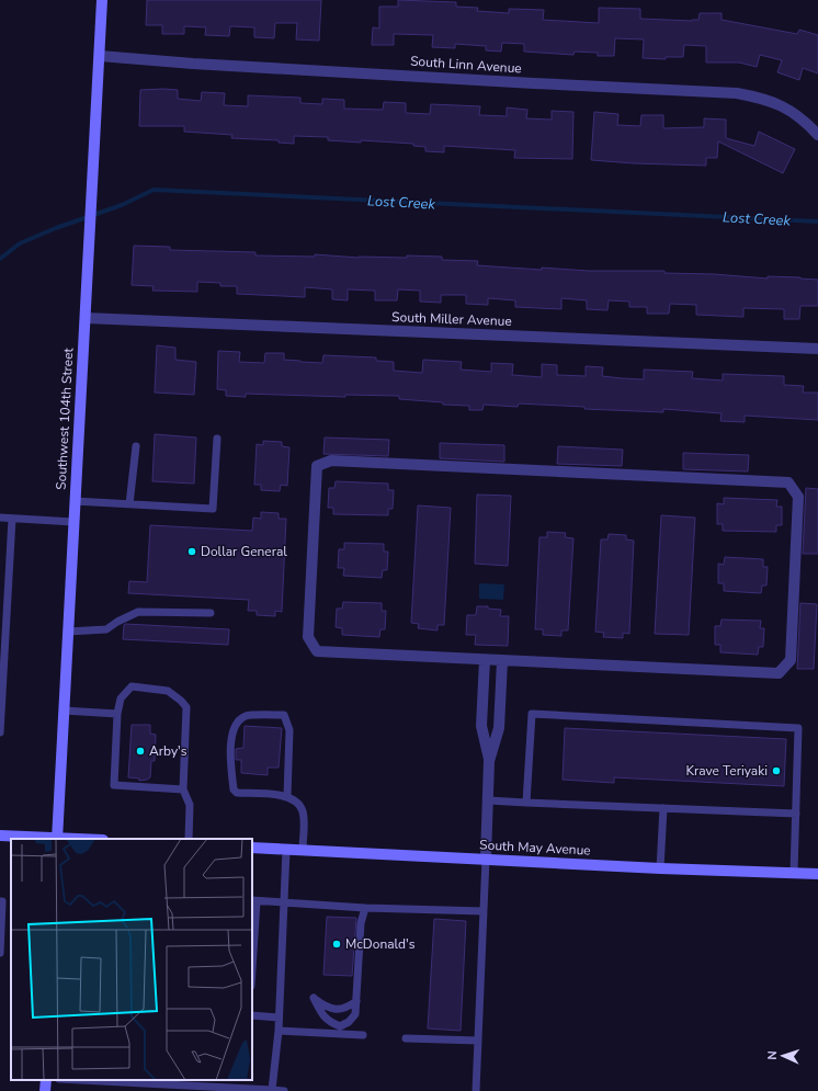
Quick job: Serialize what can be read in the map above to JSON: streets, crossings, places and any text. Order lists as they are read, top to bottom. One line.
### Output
{"streets":{"main road":["Southwest 104th Street","South May Avenue"],"street":["South Linn Avenue","South Miller Avenue"]},"crossings":[["South Linn Avenue","Southwest 104th Street"],["South Miller Avenue","Southwest 104th Street"]],"water":["Lost Creek"],"places":["Dollar General","Arby's","Krave Teriyaki","McDonald's"],"north":"left"}
